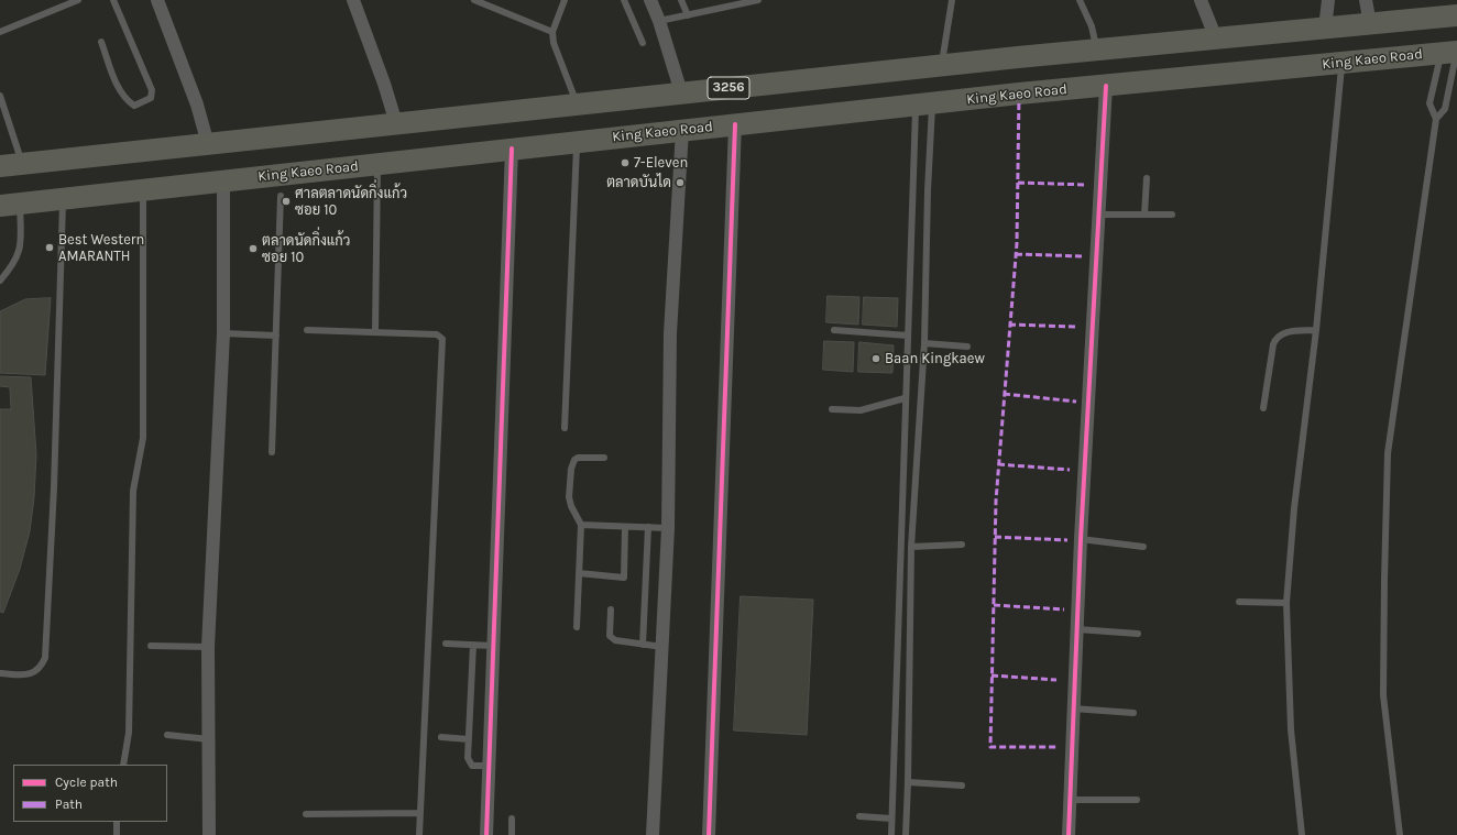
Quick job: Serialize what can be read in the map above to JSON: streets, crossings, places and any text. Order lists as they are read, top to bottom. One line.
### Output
{"streets":{"main road":["King Kaeo Road","3256"]},"places":["7-Eleven","ตลาดบันได","ศาลตลาดนัดกิ่งแก้ว ซอย 10","Best Western AMARANTH","ตลาดนัดกิ่งแก้ว ซอย 10","Baan Kingkaew"],"legend":["Cycle path","Path"]}
